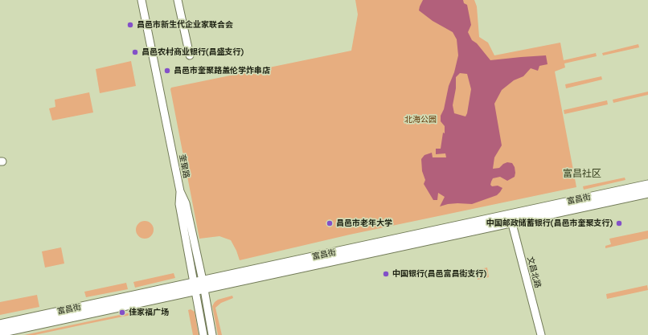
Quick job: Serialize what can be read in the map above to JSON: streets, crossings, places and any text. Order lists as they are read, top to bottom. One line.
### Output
{"streets":{"main road":["富昌街"],"street":["奎聚路","文昌北路"]},"crossings":[["奎聚路","富昌街"],["富昌街","文昌北路"]],"districts":["富昌社区"],"parks":["北海公园"],"places":["昌邑市新生代企业家联合会","昌邑农村商业银行(昌盛支行)","昌邑市奎聚路盖伦学炸串店","昌邑市老年大学","中国邮政储蓄银行(昌邑市奎聚支行)","中国银行(昌邑富昌街支行)","佳家福广场"]}
